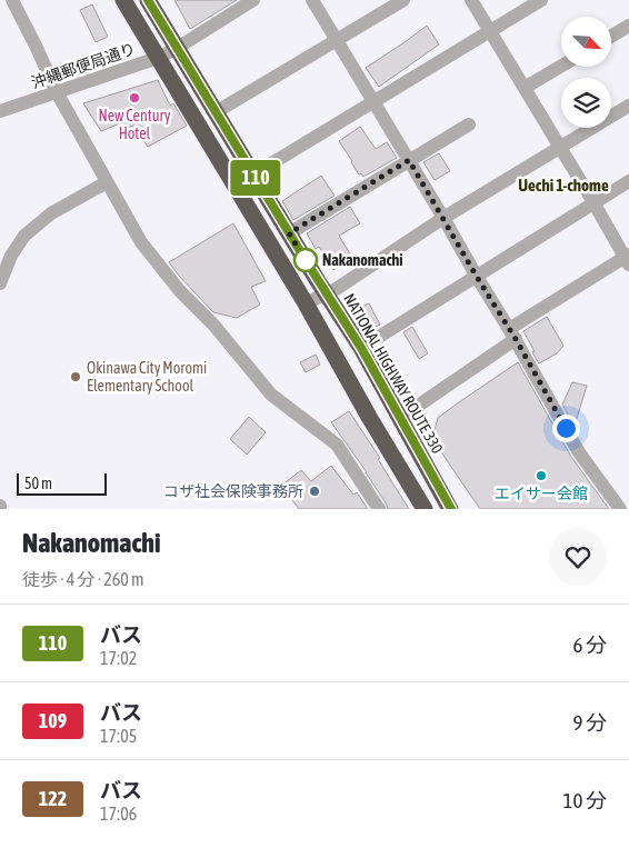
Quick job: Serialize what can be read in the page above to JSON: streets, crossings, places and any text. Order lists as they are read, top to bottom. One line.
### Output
{"streets":{"highway":["NATIONAL HIGHWAY ROUTE 330"],"street":["沖縄郵便局通り"]},"crossings":[["沖縄郵便局通り","NATIONAL HIGHWAY ROUTE 330"]],"districts":["Uechi 1-chome"],"places":["New Century Hotel","Nakanomachi","Okinawa City Moromi Elementary School","エイサー会館","コザ社会保険事務所"],"lines":["bus line 110"],"scale_bar":"50 m","north":"bottom right","page":{"on_map":"110","scale":"50 m","heading":["Nakanomachi","徒歩 · 4 分 · 260 m"],"list":[{"mark":"110","name":"バス","note":"17:02","value":"6 分"},{"mark":"109","name":"バス","note":"17:05","value":"9 分"},{"mark":"122","name":"バス","note":"17:06","value":"10 分"}]}}
